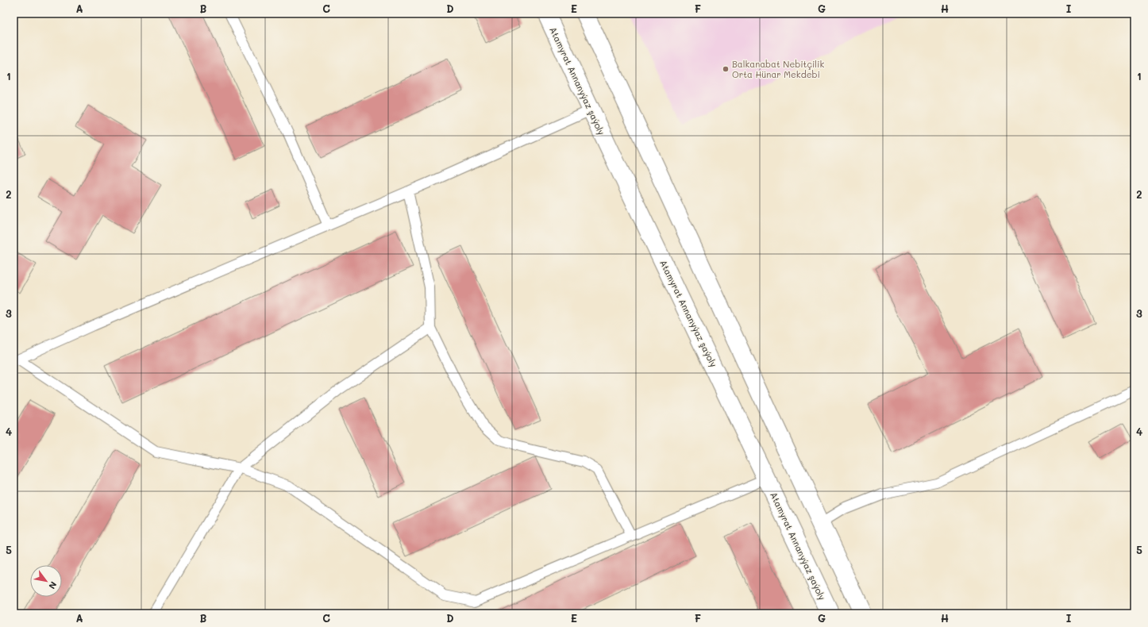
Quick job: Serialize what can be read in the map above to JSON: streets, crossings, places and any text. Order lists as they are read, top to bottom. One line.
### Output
{"streets":{"street":["Atamyrat Annanyýaz şaýoly"]},"places":["Balkanabat Nebitçilik Orta Hünar Mekdebi"],"north":"bottom right","grid":{"columns":["A","B","C","D","E","F","G","H","I"],"rows":["1","2","3","4","5"]}}
